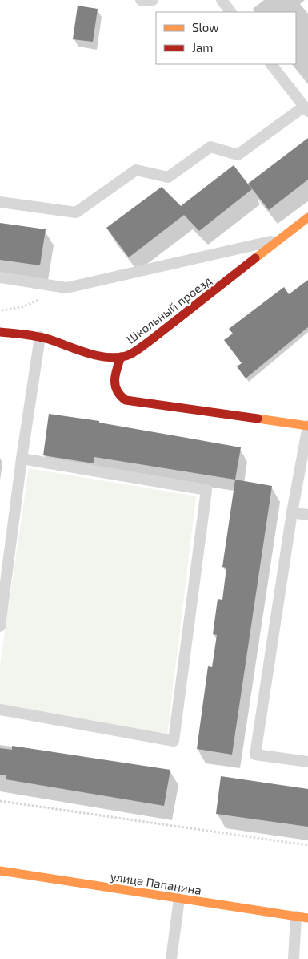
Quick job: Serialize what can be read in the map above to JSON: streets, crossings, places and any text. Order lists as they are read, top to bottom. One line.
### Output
{"streets":{"street":["Школьный проезд","улица Папанина"]},"legend":["Slow","Jam"]}
